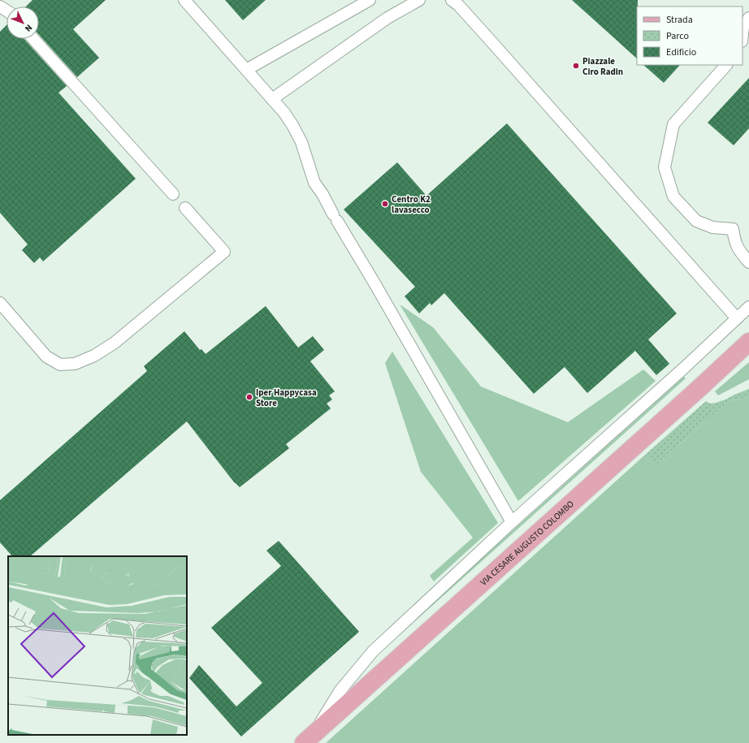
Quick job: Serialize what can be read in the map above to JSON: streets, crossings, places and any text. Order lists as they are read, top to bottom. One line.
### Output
{"streets":{"main road":["VIA CESARE AUGUSTO COLOMBO"]},"places":["Piazzale Ciro Radin","Centro K2 lavasecco","Iper Happycasa Store"],"legend":["Strada","Parco","Edificio"],"north":"bottom right"}
